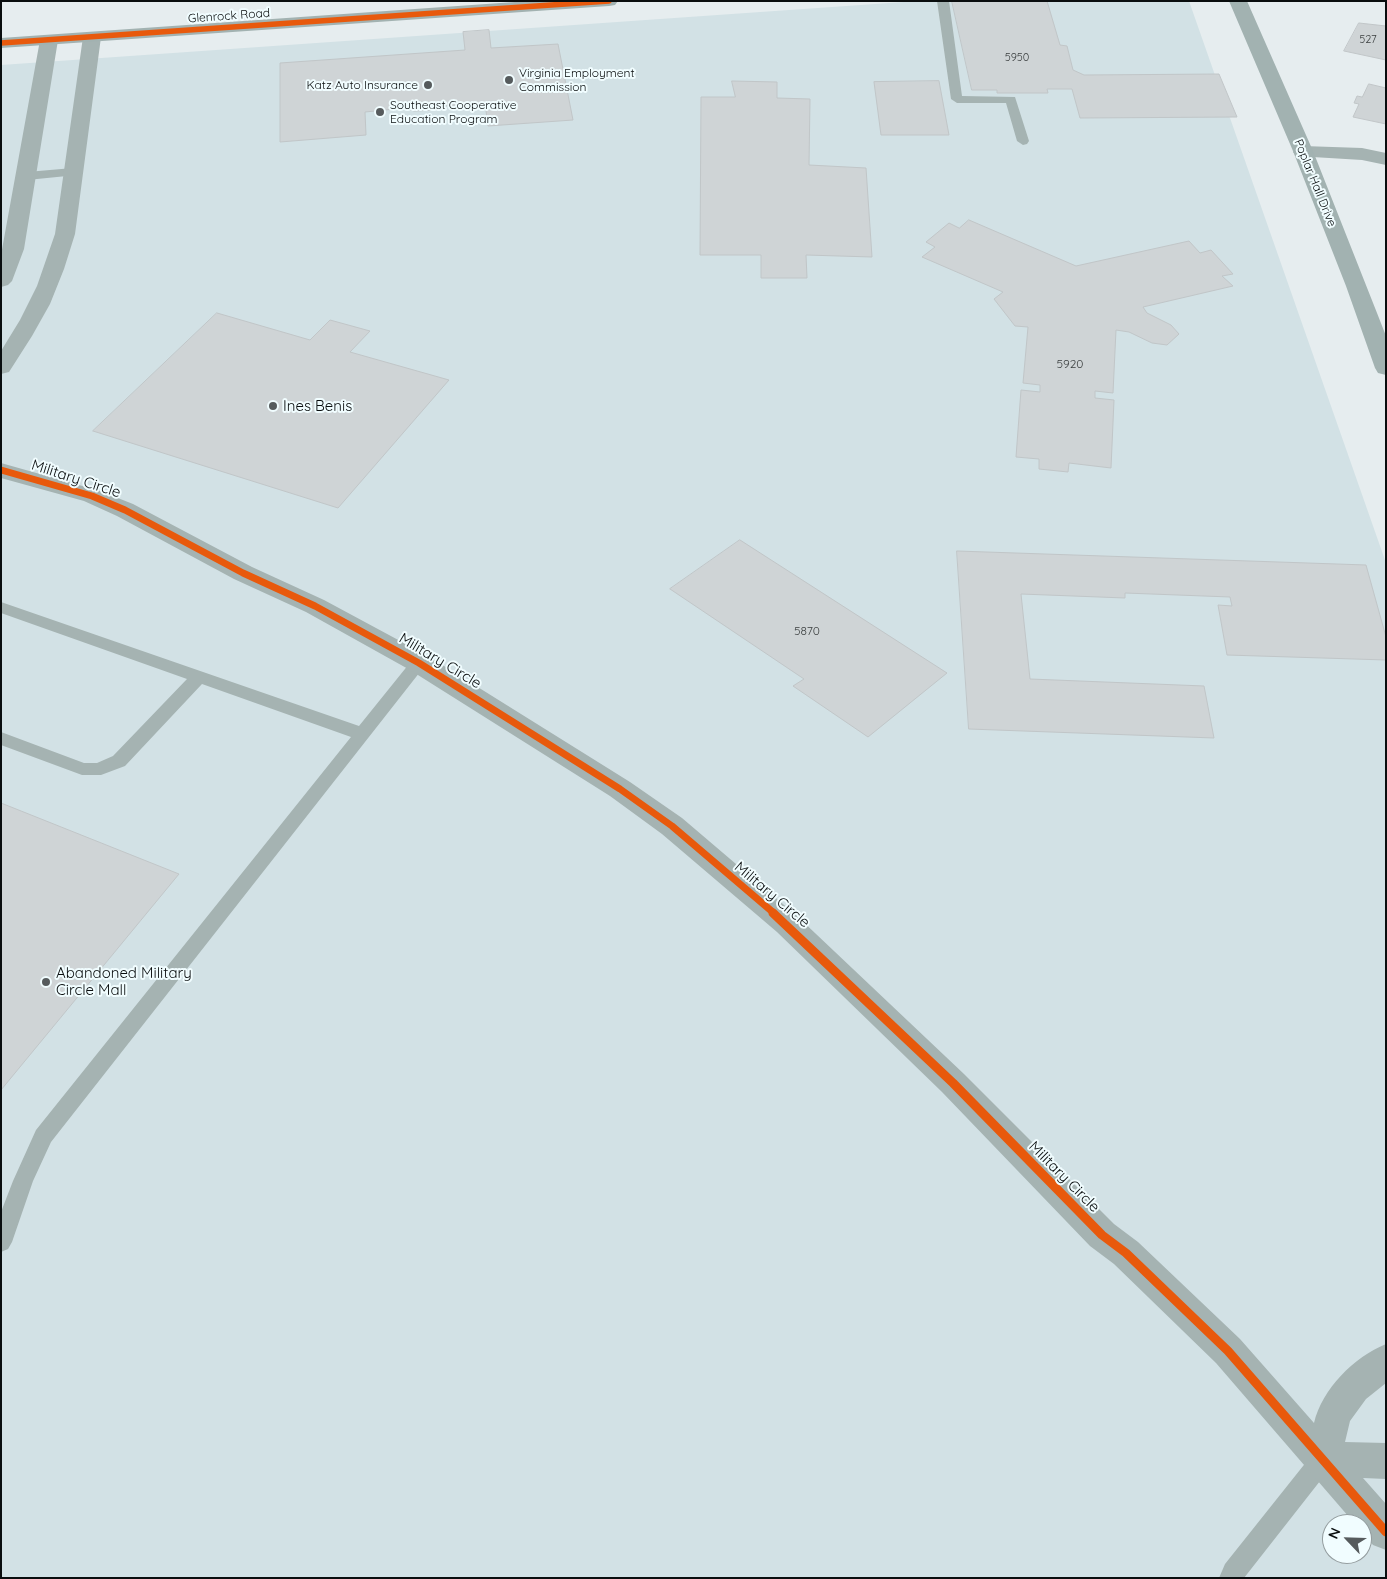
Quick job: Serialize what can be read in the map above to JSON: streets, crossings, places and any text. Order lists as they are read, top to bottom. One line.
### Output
{"streets":{"street":["Glenrock Road","Poplar Hall Drive","Military Circle"]},"places":["Virginia Employment Commission","Katz Auto Insurance","Southeast Cooperative Education Program","Ines Benis","Abandoned Military Circle Mall"],"house_numbers":["527","5950","5920","5870"],"north":"top left"}
